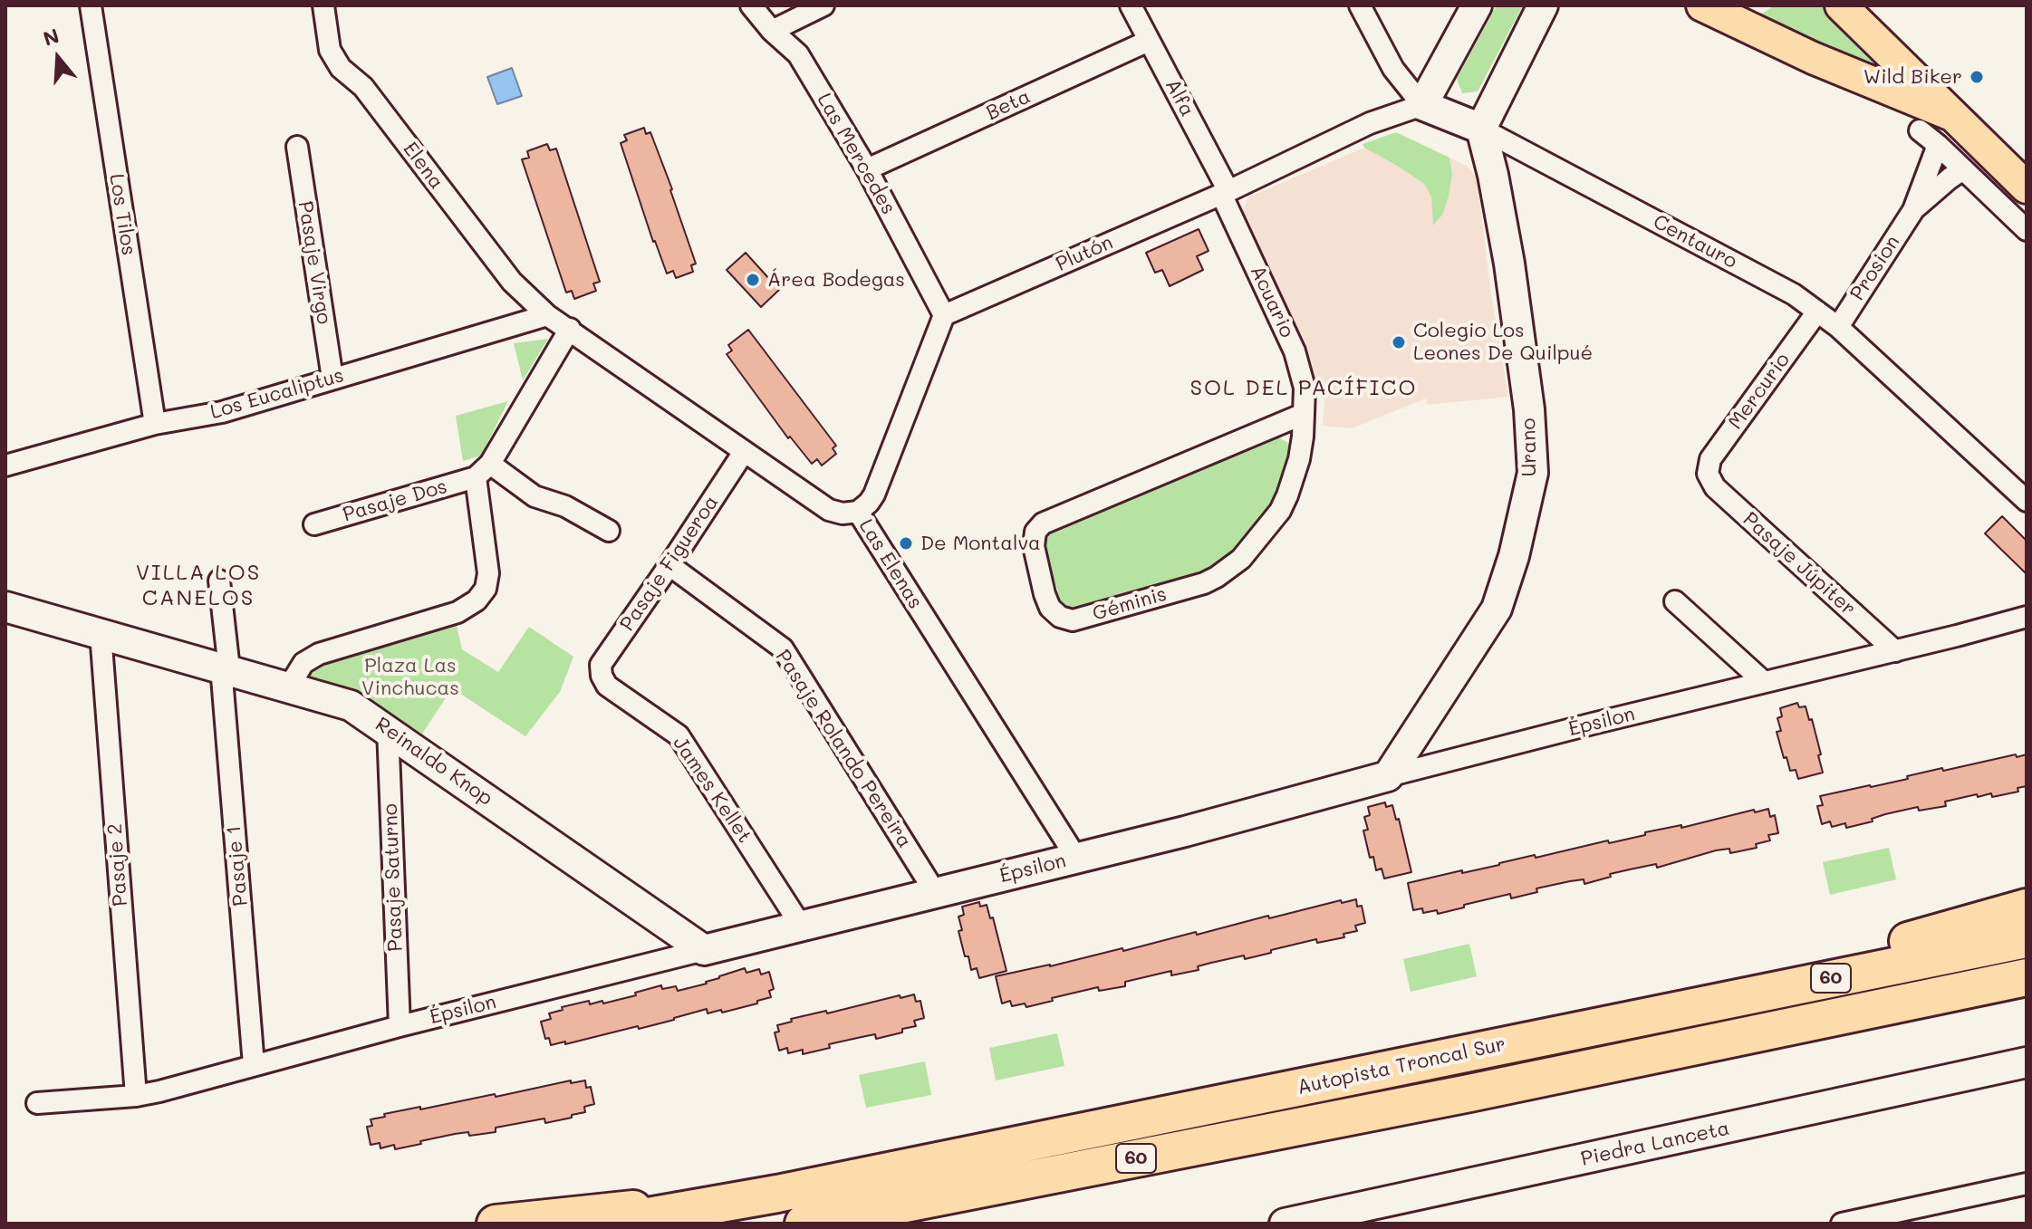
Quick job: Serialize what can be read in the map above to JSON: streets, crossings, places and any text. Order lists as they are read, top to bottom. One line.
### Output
{"streets":{"highway":["60","Autopista Troncal Sur"],"street":["Alfa","Beta","Las Mercedes","Elena","Los Tilos","Centauro","Plutón","Pasaje Virgo","Prosion","Acuario","Mercurio","Los Eucaliptus","Urano","Pasaje Dos","Pasaje Figueroa","Las Elenas","Pasaje Júpiter","Géminis","Épsilon","Pasaje Rolando Pereira","Reinaldo Knop","James Kellet","Pasaje 2","Pasaje 1","Pasaje Saturno","Piedra Lanceta"]},"crossings":[["Alfa","Beta"],["Alfa","Plutón"],["Alfa","Acuario"],["Beta","Las Mercedes"],["Las Mercedes","Plutón"],["Elena","Los Eucaliptus"],["Elena","Las Elenas"],["Los Tilos","Los Eucaliptus"],["Centauro","Plutón"],["Centauro","Prosion"],["Centauro","Mercurio"],["Centauro","Urano"],["Plutón","Acuario"],["Pasaje Virgo","Los Eucaliptus"],["Acuario","Géminis"],["Mercurio","Pasaje Júpiter"],["Los Eucaliptus","Las Elenas"],["Urano","Épsilon"],["Pasaje Figueroa","Las Elenas"],["Pasaje Figueroa","Pasaje Rolando Pereira"],["Pasaje Figueroa","James Kellet"],["Las Elenas","Épsilon"],["Pasaje Júpiter","Épsilon"],["Épsilon","Pasaje Rolando Pereira"],["Épsilon","Reinaldo Knop"],["Épsilon","James Kellet"],["Épsilon","Pasaje 2"],["Épsilon","Pasaje 1"],["Épsilon","Pasaje Saturno"],["Reinaldo Knop","Pasaje 2"],["Reinaldo Knop","Pasaje 1"],["Reinaldo Knop","Pasaje Saturno"]],"districts":["SOL DEL PACÍFICO","VILLA LOS CANELOS"],"parks":["Plaza Las Vinchucas"],"places":["Wild Biker","Área Bodegas","Colegio Los Leones De Quilpué","De Montalva"],"north":"top"}
